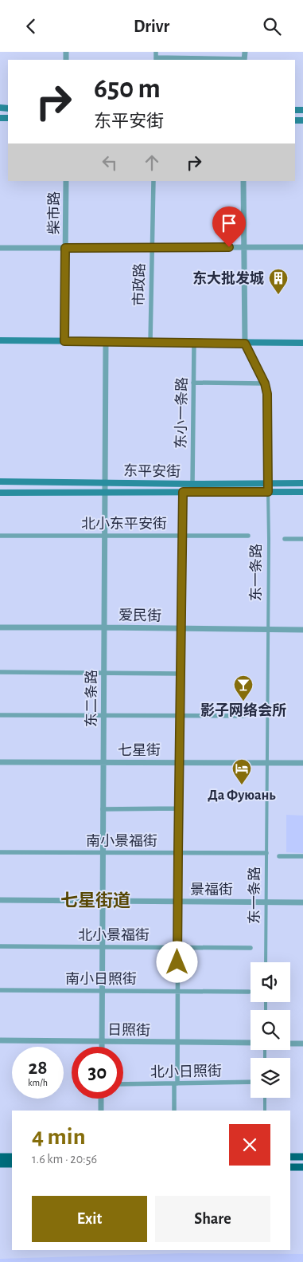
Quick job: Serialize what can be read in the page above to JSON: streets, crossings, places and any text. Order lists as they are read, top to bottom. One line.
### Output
{"streets":{"main road":["东平安街"],"street":["柴市路","市政路","东小一条路","北小东平安街","东一条路","爱民街","东二条路","七星街","南小景福街","景福街","北小景福街","南小日照街","日照街","北小日照街"]},"crossings":[["东小一条路","东平安街"],["东平安街","东一条路"],["东平安街","东二条路"],["北小东平安街","东二条路"],["东一条路","爱民街"],["东一条路","七星街"],["东一条路","南小景福街"],["东一条路","景福街"],["爱民街","东二条路"],["东二条路","七星街"],["东二条路","南小景福街"],["东二条路","景福街"],["东二条路","北小景福街"],["东二条路","南小日照街"],["东二条路","日照街"]],"districts":["七星街道"],"places":{"building":["东大批发城"],"bar":["影子网络会所"],"hotel":["Да Фуюань"]},"page":{"header":"Drivr","turn":["650 m","东平安街"],"speed":"28 km/h","limit":"30","heading":["4 min","1.6 km · 20:56"],"buttons":["Exit","Share"]}}
